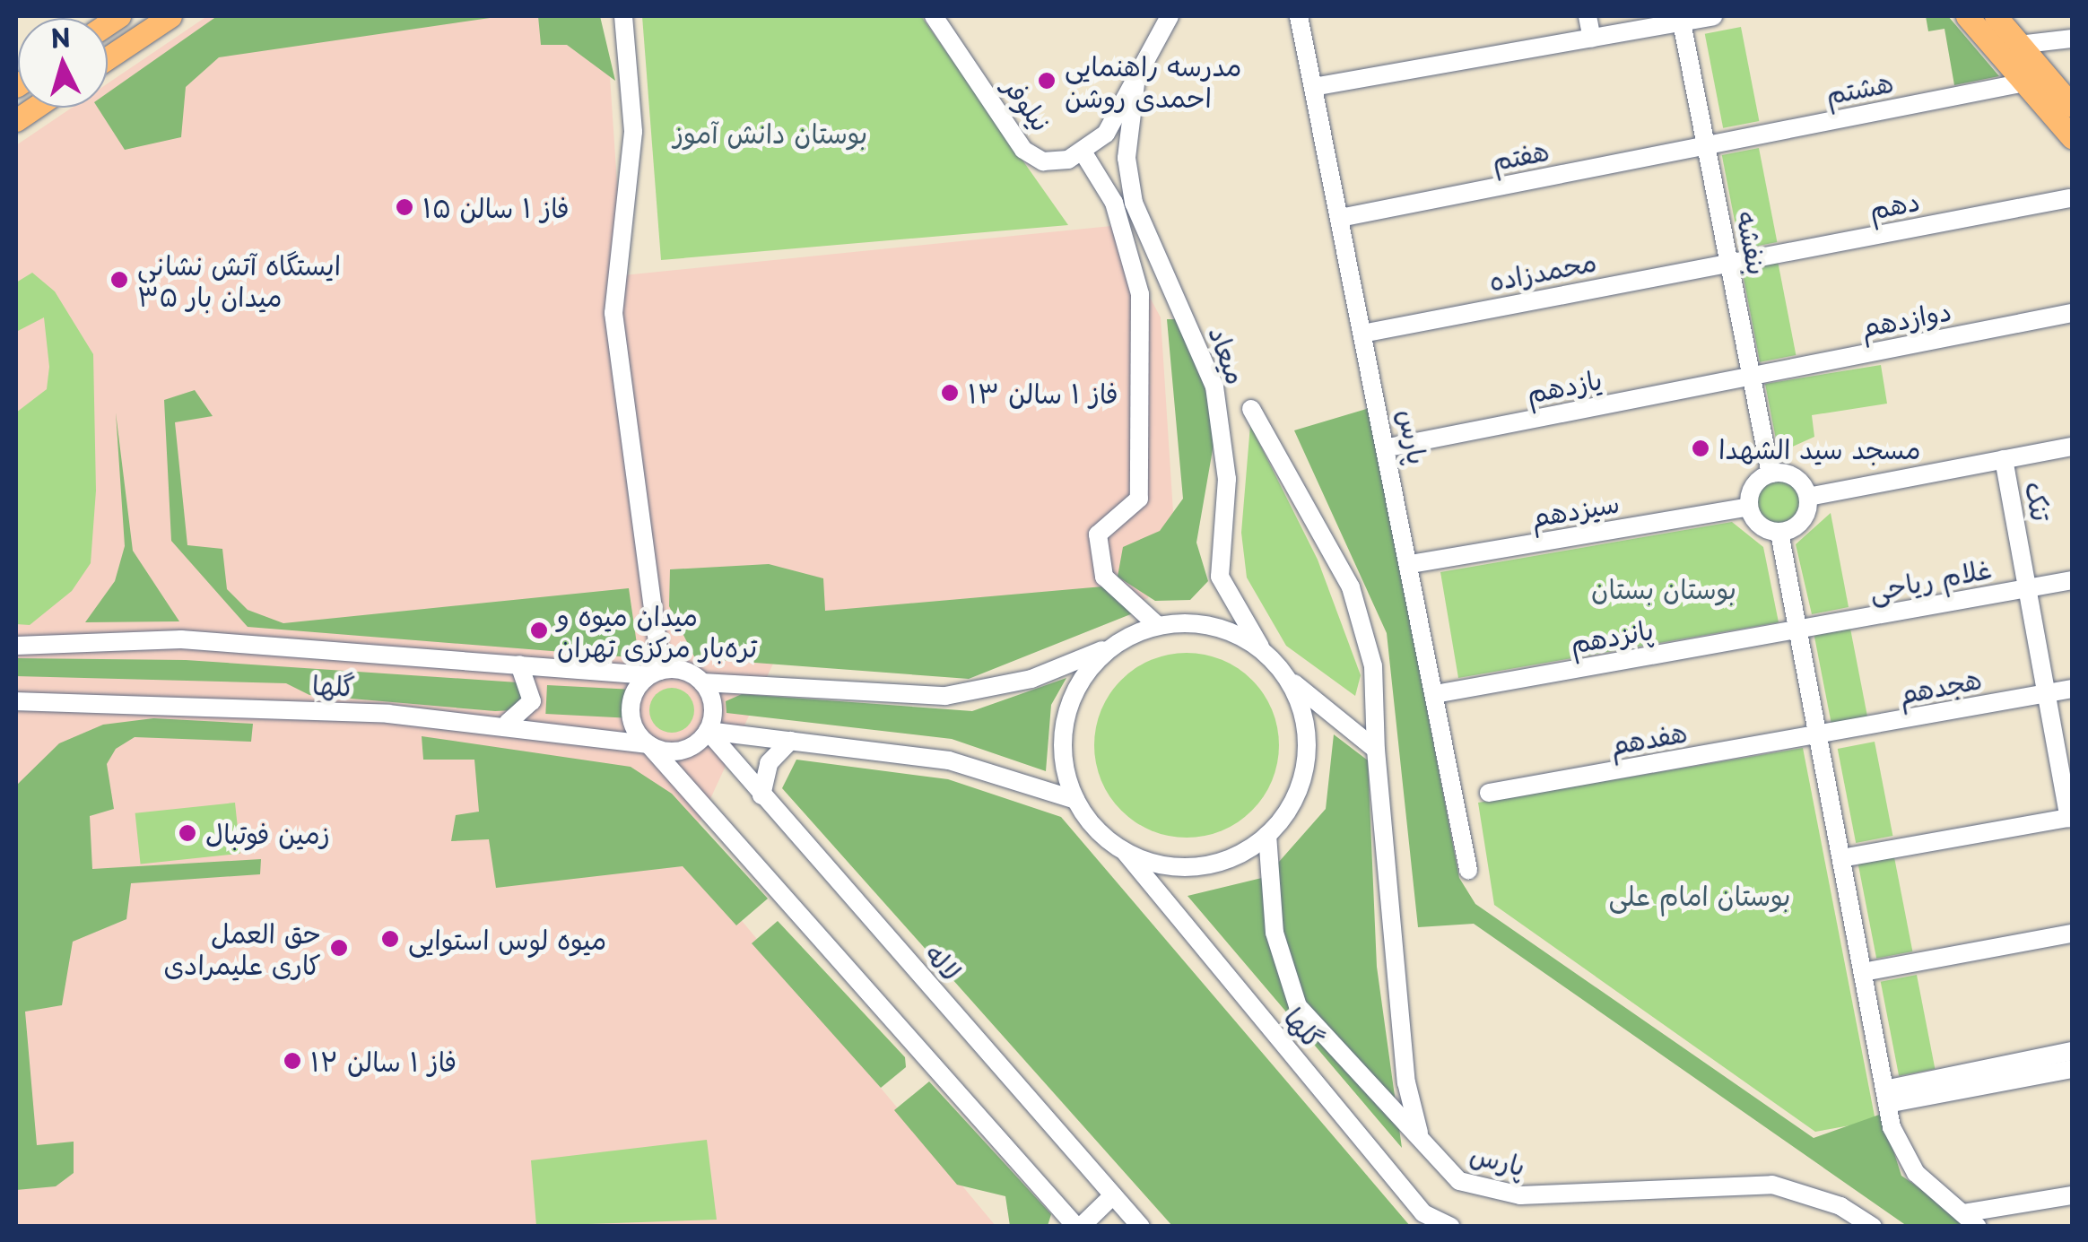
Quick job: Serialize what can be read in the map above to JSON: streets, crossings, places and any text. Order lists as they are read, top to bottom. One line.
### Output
{"streets":{"street":["هشتم","نیلوفر","هفتم","دهم","بنفشه","محمدزاده","دوازدهم","میعاد","یازدهم","پارس","تنک","سیزدهم","غلام ریاحی","پانزدهم","گلها","هجدهم","هفدهم","لاله"]},"crossings":[["هشتم","هفتم"],["هشتم","بنفشه"],["نیلوفر","میعاد"],["هفتم","بنفشه"],["هفتم","پارس"],["دهم","بنفشه"],["دهم","محمدزاده"],["بنفشه","محمدزاده"],["بنفشه","دوازدهم"],["بنفشه","یازدهم"],["بنفشه","سیزدهم"],["محمدزاده","پارس"],["دوازدهم","یازدهم"],["میعاد","پارس"],["میعاد","گلها"],["یازدهم","پارس"],["پارس","سیزدهم"],["پارس","پانزدهم"],["پارس","گلها"],["تنک","غلام ریاحی"],["تنک","هجدهم"],["غلام ریاحی","پانزدهم"],["گلها","لاله"],["هجدهم","هفدهم"]],"parks":["بوستان دانش آموز","بوستان بستان","بوستان امام علی"],"places":["مدرسه راهنمایی احمدی روشن","فاز ۱ سالن ۱۵","ایستگاه آتش نشانی ۳۵ میدان بار","فاز ۱ سالن ۱۳","مسجد سید الشهدا","میدان میوه و تره‌بار مرکزی تهران","زمین فوتبال","میوه لوس استوایی","حق العمل کاری علیمرادی","فاز ۱ سالن ۱۲"],"north":"top"}
